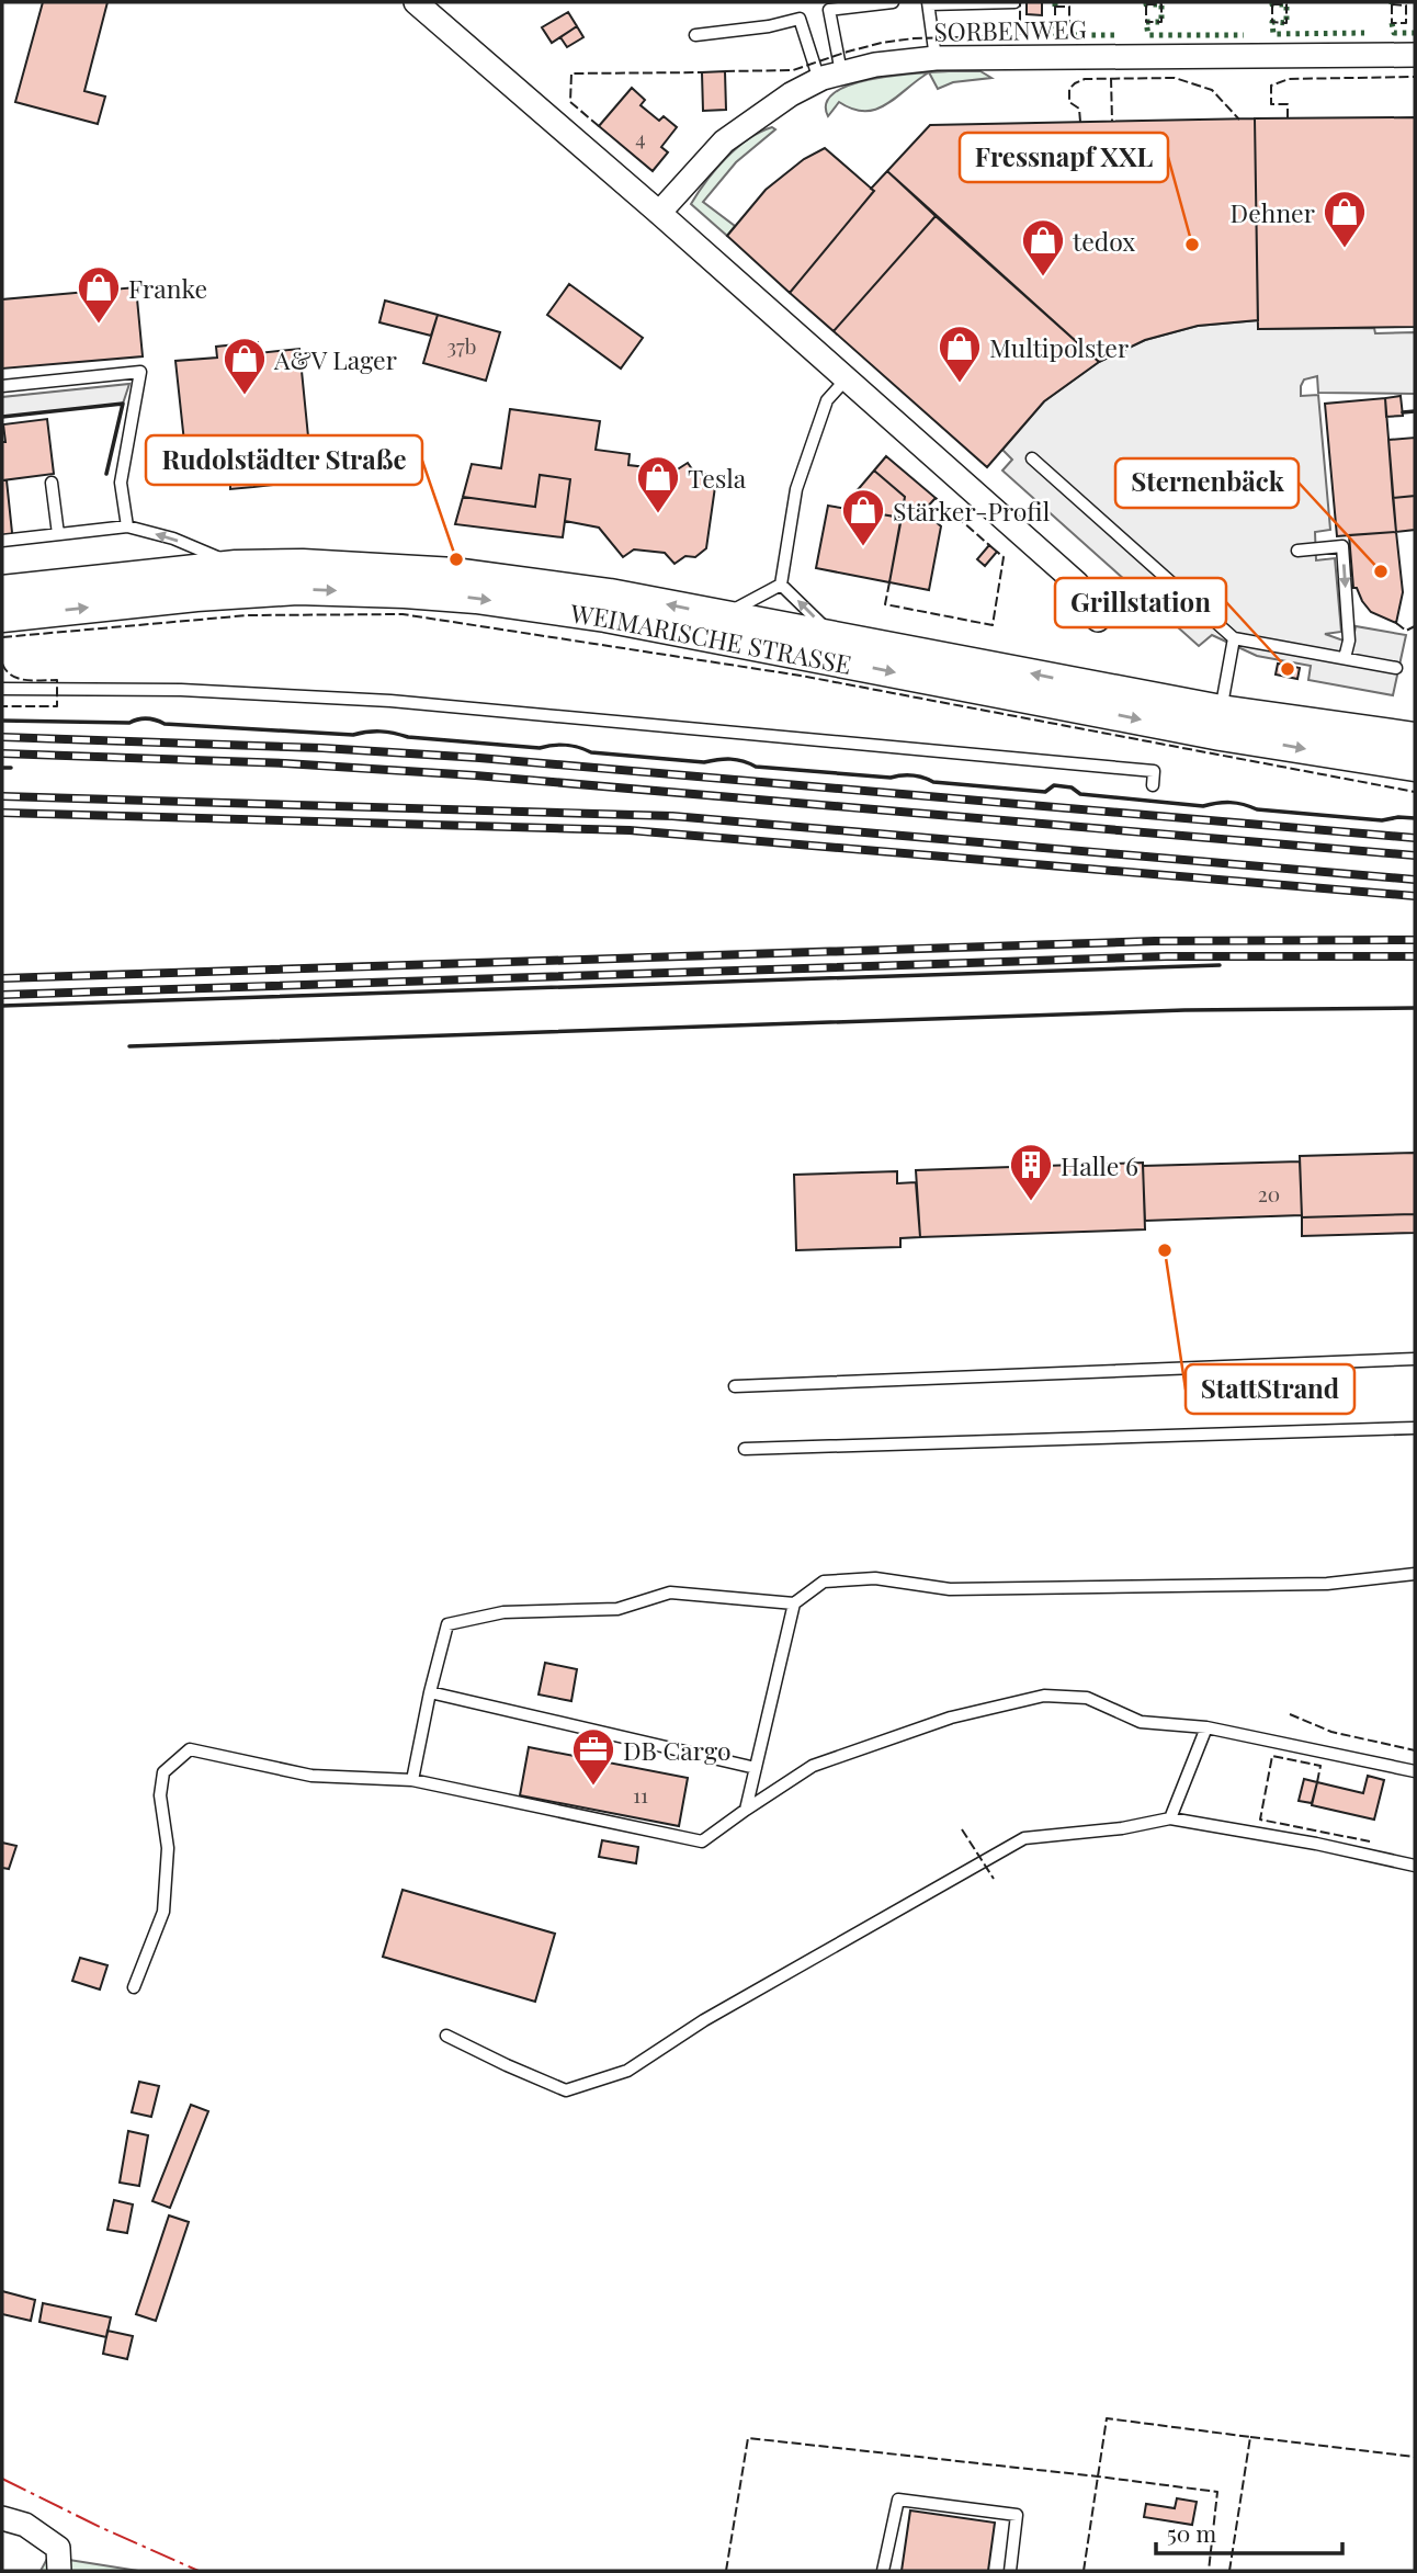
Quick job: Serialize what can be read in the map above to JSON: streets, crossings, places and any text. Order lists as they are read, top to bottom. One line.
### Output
{"streets":{"main road":["WEIMARISCHE STRASSE"],"street":["SORBENWEG"]},"places":{"other":["Fressnapf XXL","Rudolstädter Straße","Sternenbäck","Grillstation","StattStrand"],"shop":["Dehner","tedox","Franke","Multipolster","A&V Lager","Tesla","Stärker-Profil"],"building":["Halle 6"],"office":["DB Cargo"]},"house_numbers":["4","37b","20","11"],"scale_bar":"50 m"}
